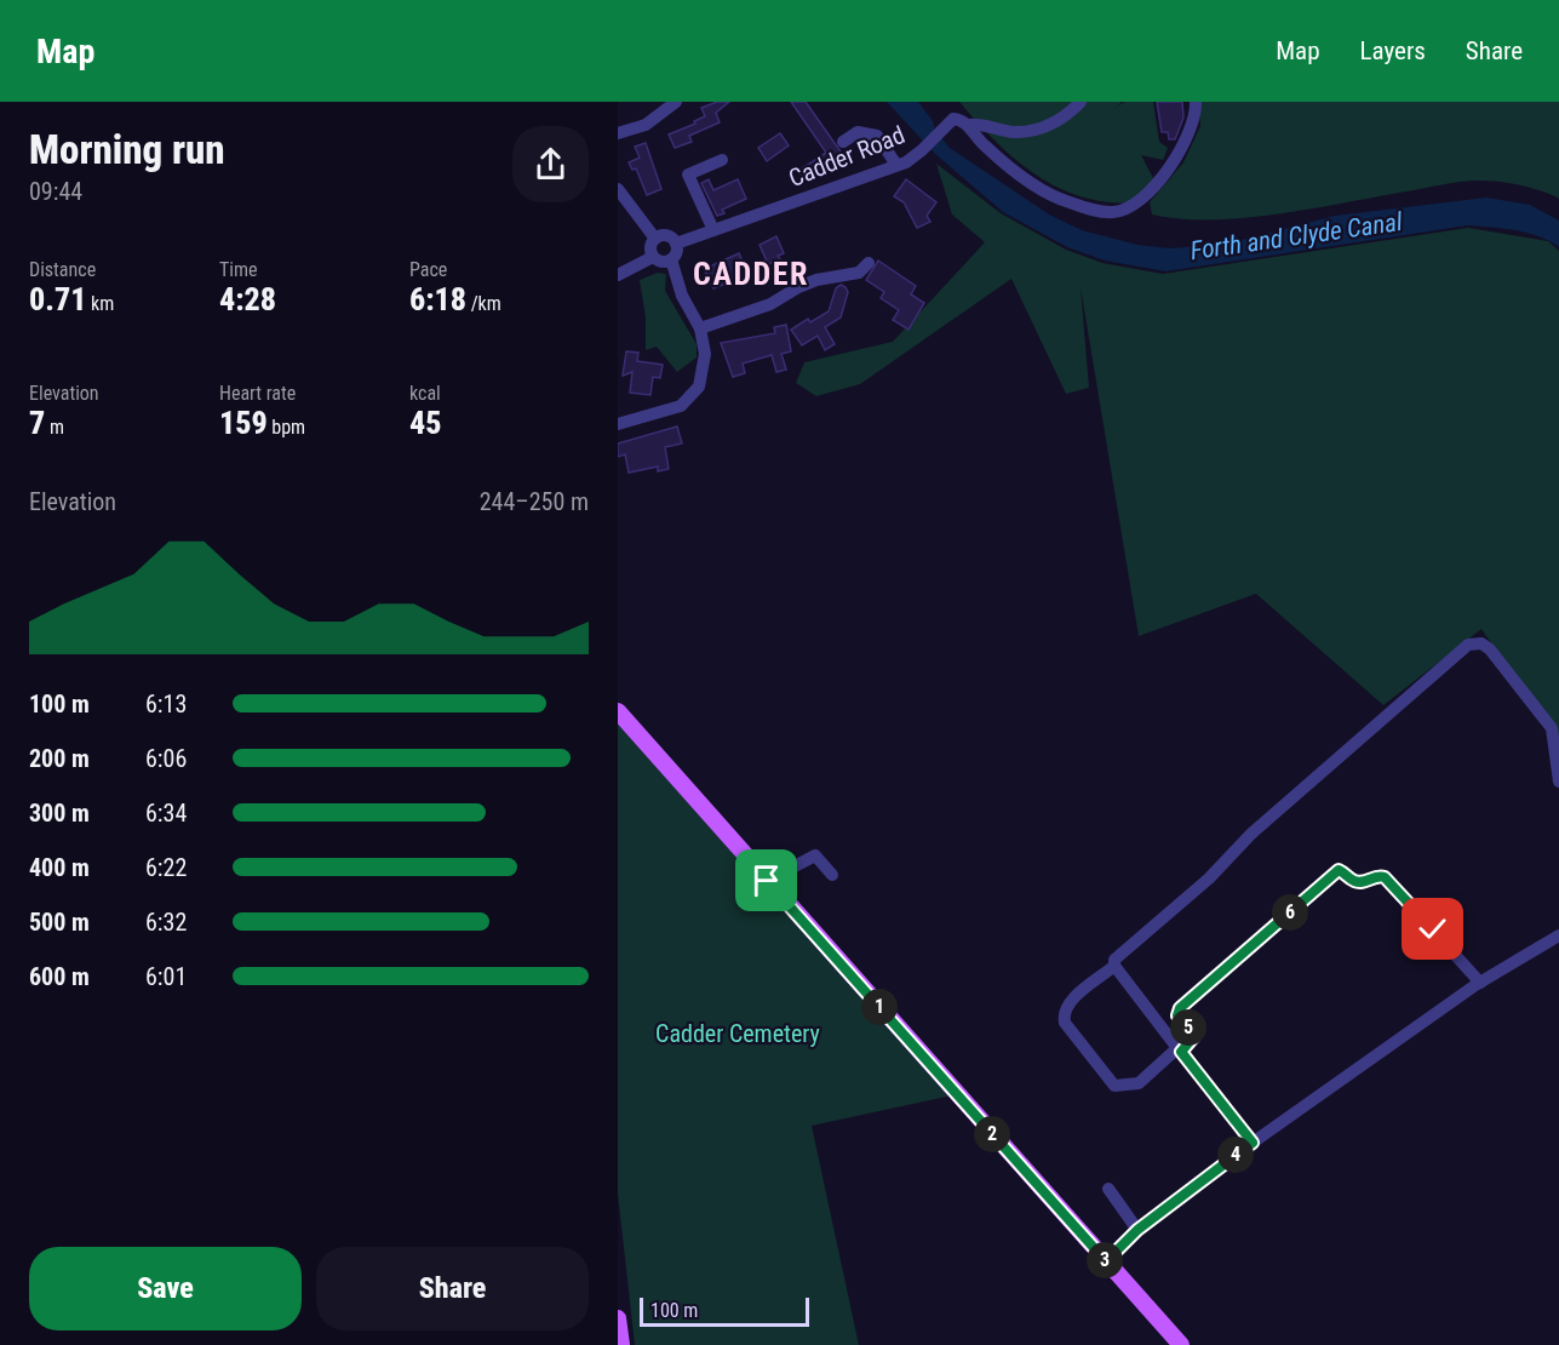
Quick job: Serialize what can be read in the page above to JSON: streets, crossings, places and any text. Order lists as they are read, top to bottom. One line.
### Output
{"streets":{"street":["Cadder Road"]},"districts":["CADDER"],"water":["Forth and Clyde Canal"],"parks":["Cadder Cemetery"],"scale_bar":"100 m","page":{"header":"Map","nav":["Map","Layers","Share"],"heading":["Morning run","09:44"],"stats":[["Distance","0.71 km"],["Time","4:28"],["Pace","6:18 /km"],["Elevation","7 m"],["Heart rate","159 bpm"],["kcal","45"]],"chart":["Elevation","244–250 m"],"list":[{"name":"100 m","note":"6:13"},{"name":"200 m","note":"6:06"},{"name":"300 m","note":"6:34"},{"name":"400 m","note":"6:22"},{"name":"500 m","note":"6:32"},{"name":"600 m","note":"6:01"}],"pins":["6","1","5","2","4","3"],"buttons":["Save","Share"],"scale":"100 m"}}
